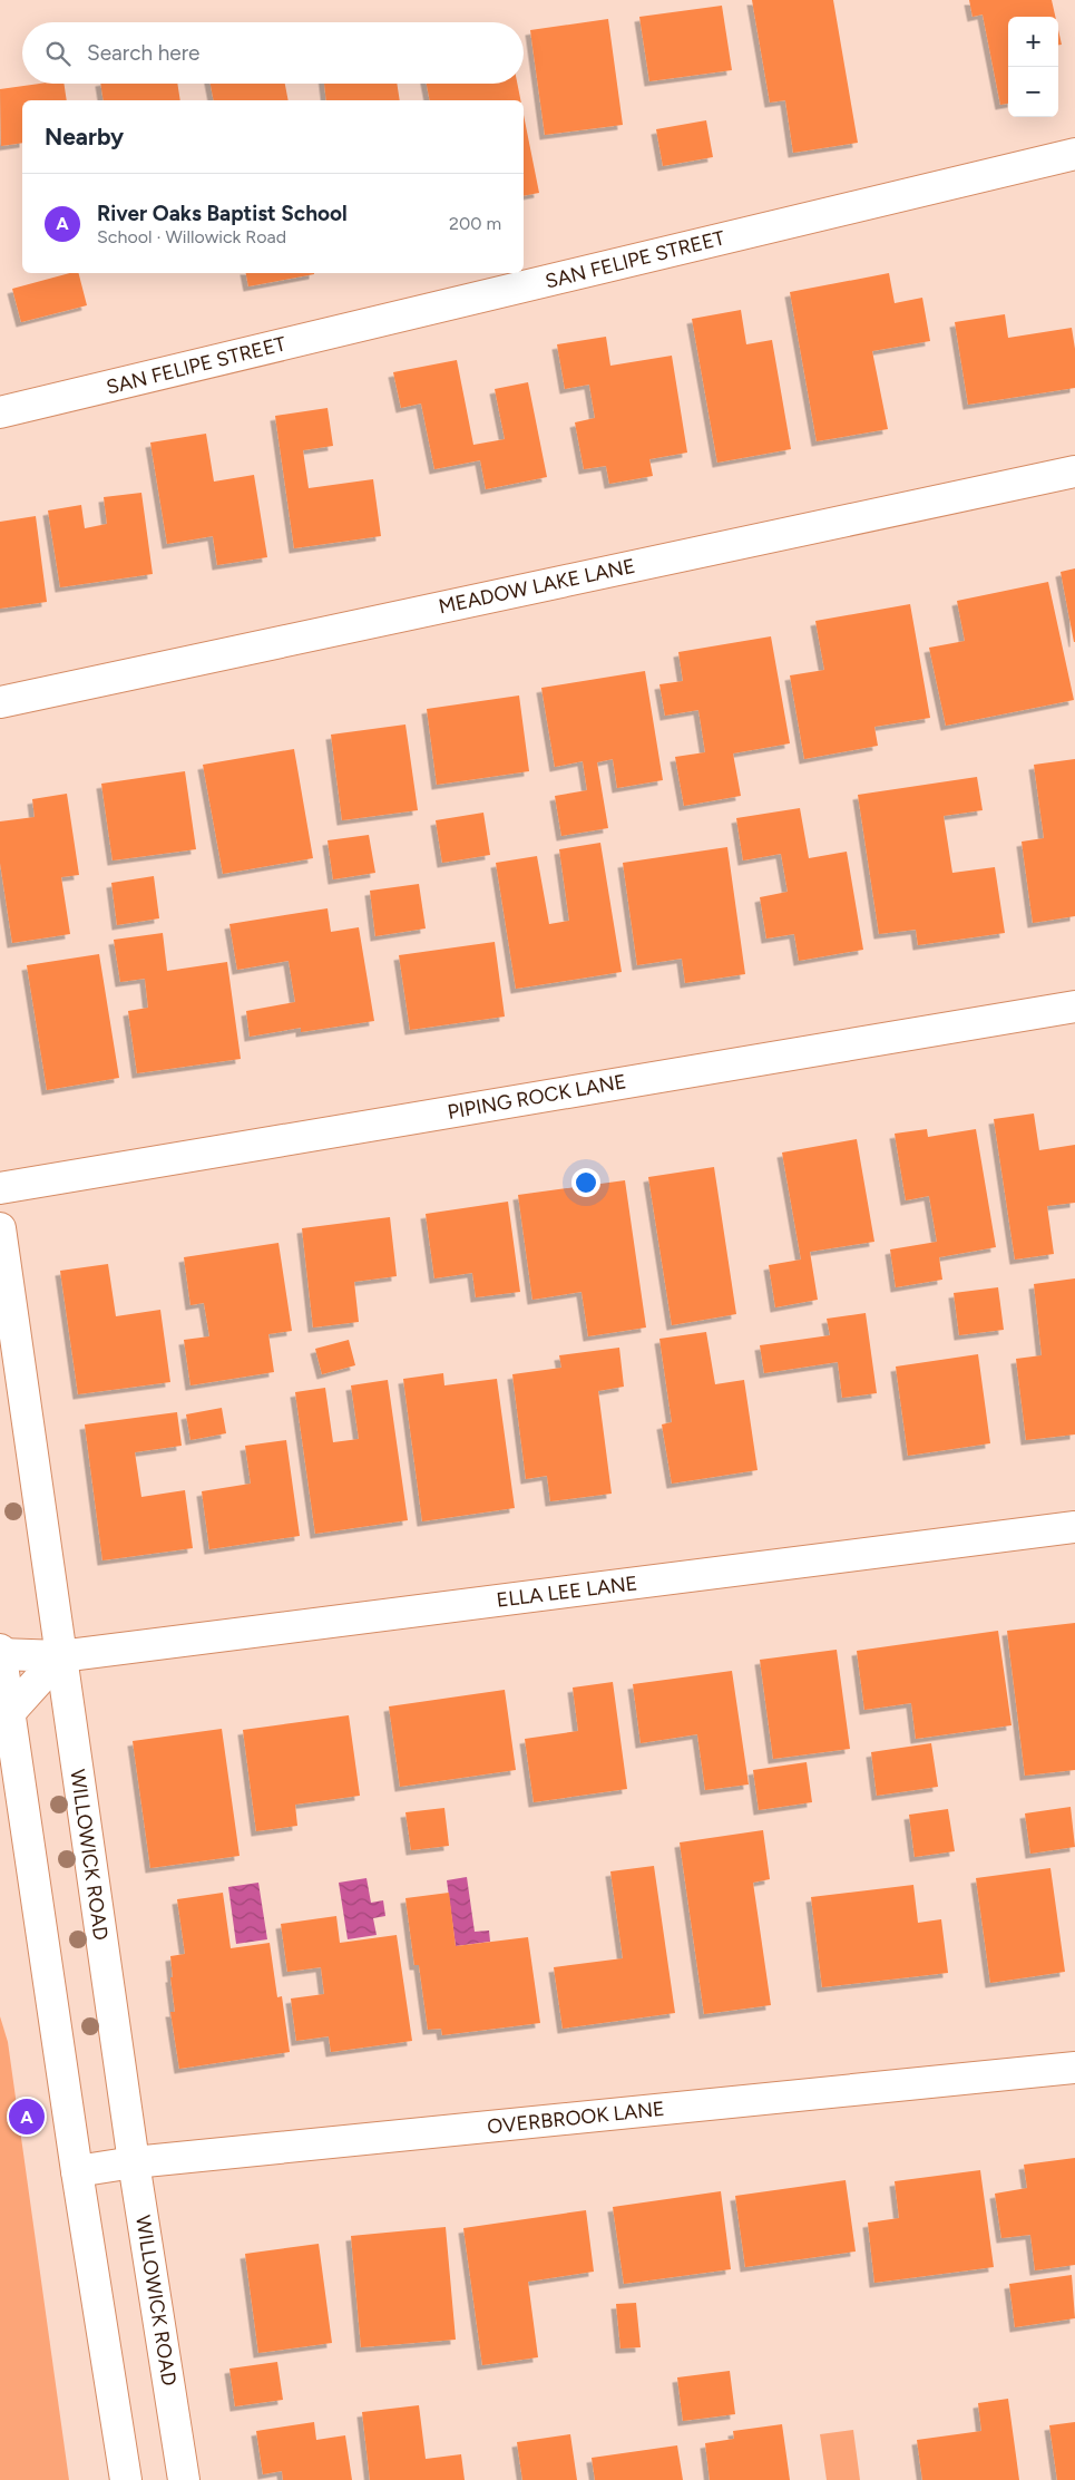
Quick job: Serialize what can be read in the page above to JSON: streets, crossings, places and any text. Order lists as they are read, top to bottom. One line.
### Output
{"streets":{"street":["SAN FELIPE STREET","MEADOW LAKE LANE","PIPING ROCK LANE","ELLA LEE LANE","WILLOWICK ROAD","OVERBROOK LANE"]},"crossings":[["ELLA LEE LANE","WILLOWICK ROAD"],["WILLOWICK ROAD","OVERBROOK LANE"]],"page":{"map_buttons":["+","−"],"search":"Search here","heading":"Nearby","list":[{"mark":"A","name":"River Oaks Baptist School","note":"School · Willowick Road","value":"200 m"}],"pins":"A"}}
